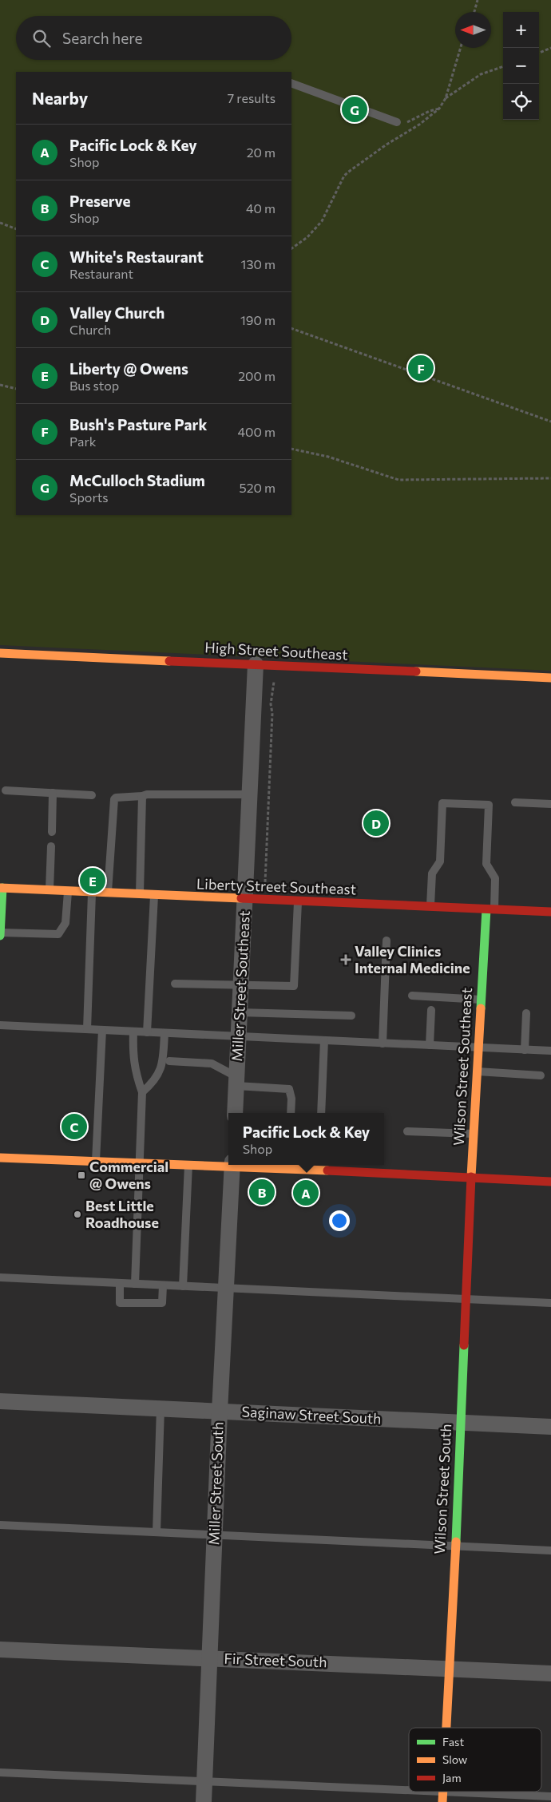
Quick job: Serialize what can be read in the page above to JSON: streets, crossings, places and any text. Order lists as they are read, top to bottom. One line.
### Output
{"streets":{"street":["High Street Southeast","Liberty Street Southeast","Miller Street Southeast","Wilson Street Southeast","Saginaw Street South","Miller Street South","Wilson Street South","Fir Street South"]},"crossings":[["High Street Southeast","Miller Street Southeast"],["Liberty Street Southeast","Miller Street Southeast"],["Liberty Street Southeast","Wilson Street Southeast"],["Wilson Street Southeast","Wilson Street South"],["Saginaw Street South","Miller Street South"],["Saginaw Street South","Wilson Street South"],["Miller Street South","Fir Street South"],["Wilson Street South","Fir Street South"]],"places":{"health":["Valley Clinics Internal Medicine"],"transit":["Commercial @ Owens"],"other":["Best Little Roadhouse"]},"legend":["Fast","Slow","Jam"],"north":"left","page":{"map_buttons":["+","−"],"search":"Search here","heading":["Nearby","7 results"],"pins":["G","F","D","E","C","B","A"],"list":[{"mark":"A","name":"Pacific Lock & Key","note":"Shop","value":"20 m"},{"mark":"B","name":"Preserve","note":"Shop","value":"40 m"},{"mark":"C","name":"White's Restaurant","note":"Restaurant","value":"130 m"},{"mark":"D","name":"Valley Church","note":"Church","value":"190 m"},{"mark":"E","name":"Liberty @ Owens","note":"Bus stop","value":"200 m"},{"mark":"F","name":"Bush's Pasture Park","note":"Park","value":"400 m"},{"mark":"G","name":"McCulloch Stadium","note":"Sports","value":"520 m"}],"popup":["Pacific Lock & Key","Shop"]}}
